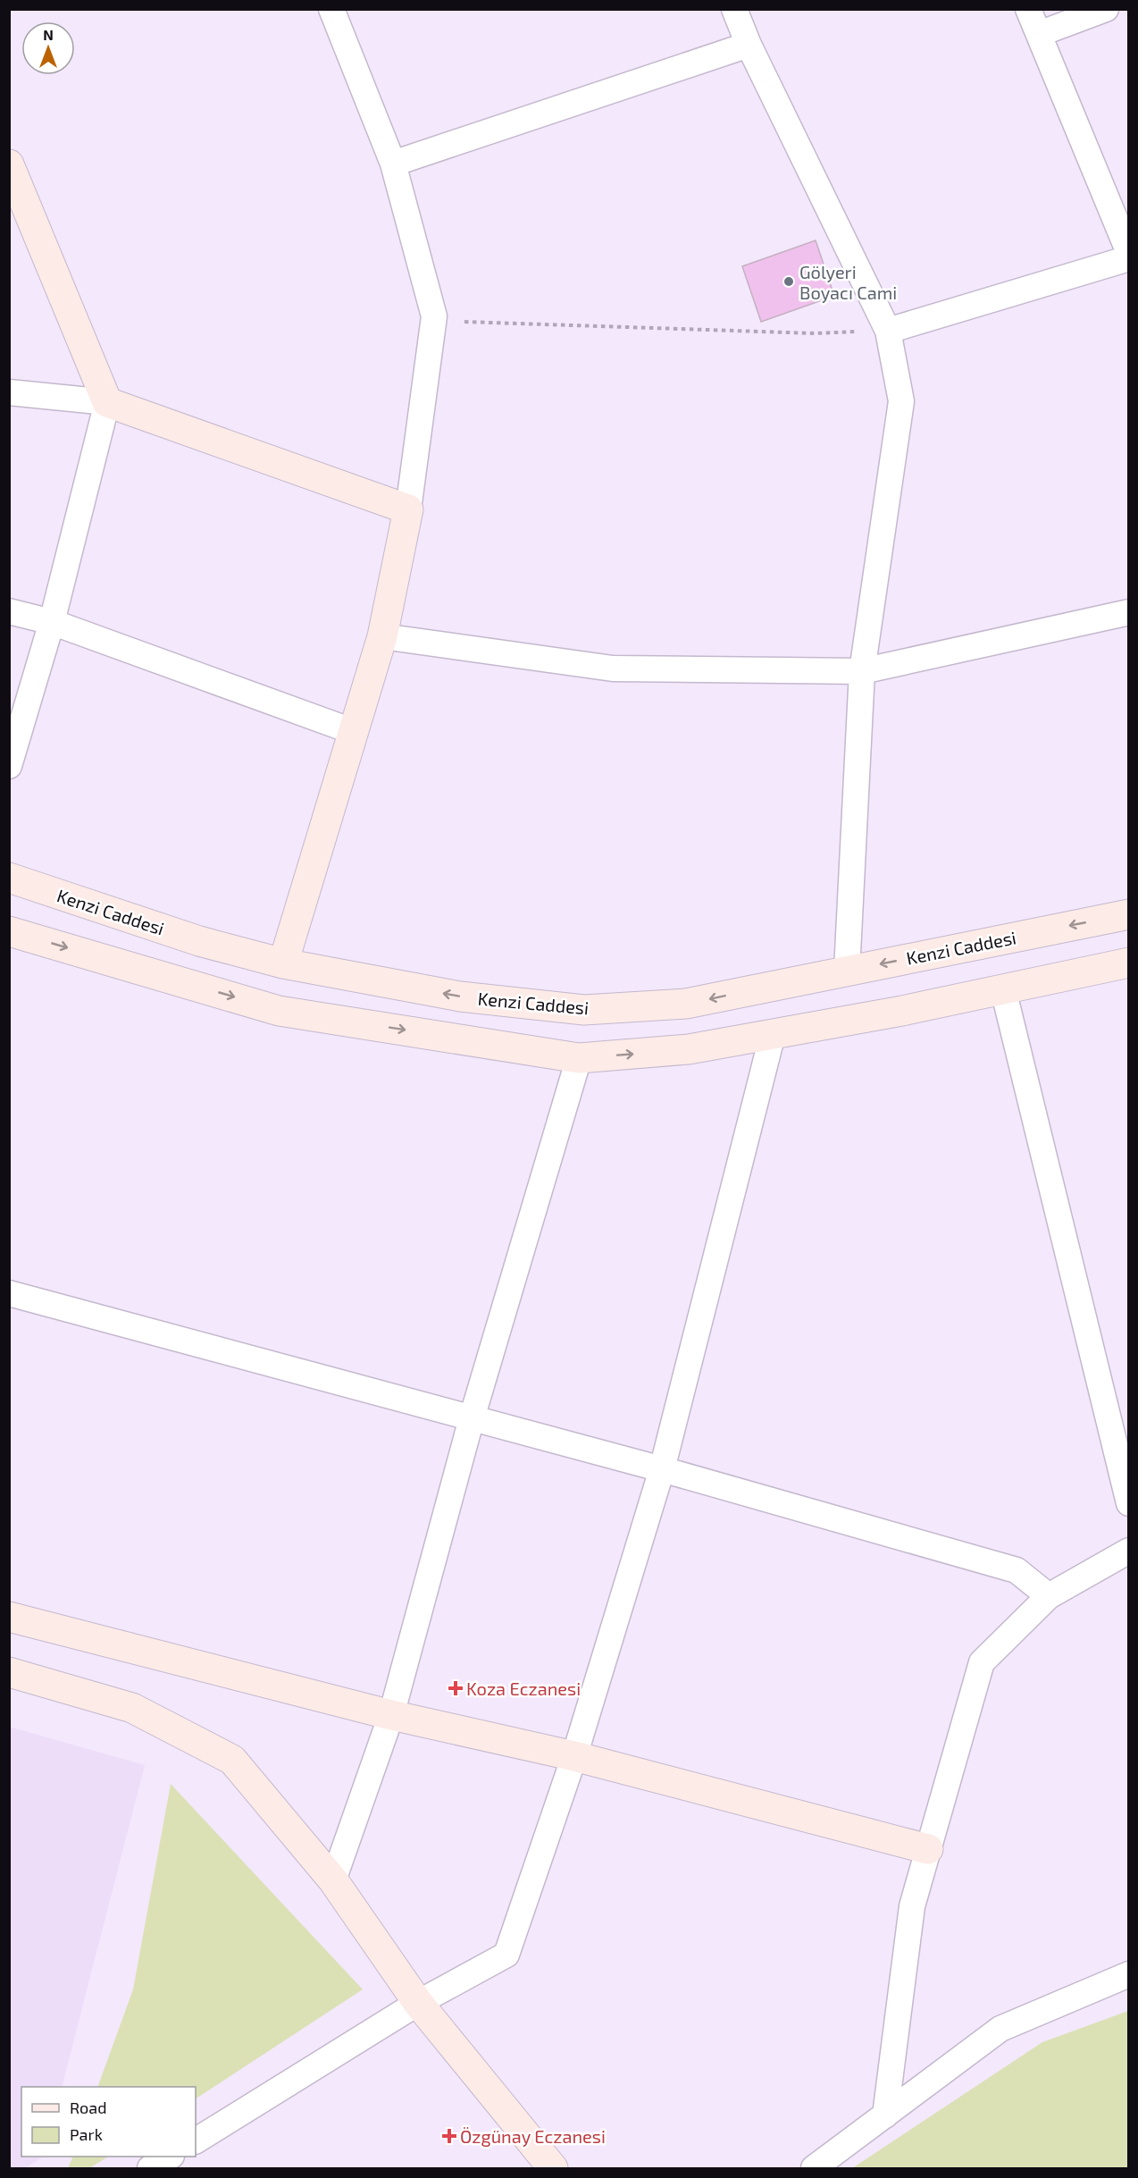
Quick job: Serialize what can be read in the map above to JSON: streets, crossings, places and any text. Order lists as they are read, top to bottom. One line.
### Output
{"streets":{"street":["Kenzi Caddesi"]},"places":{"other":["Gölyeri Boyacı Cami"],"health":["Koza Eczanesi","Özgünay Eczanesi"]},"legend":["Road","Park"],"north":"top"}
